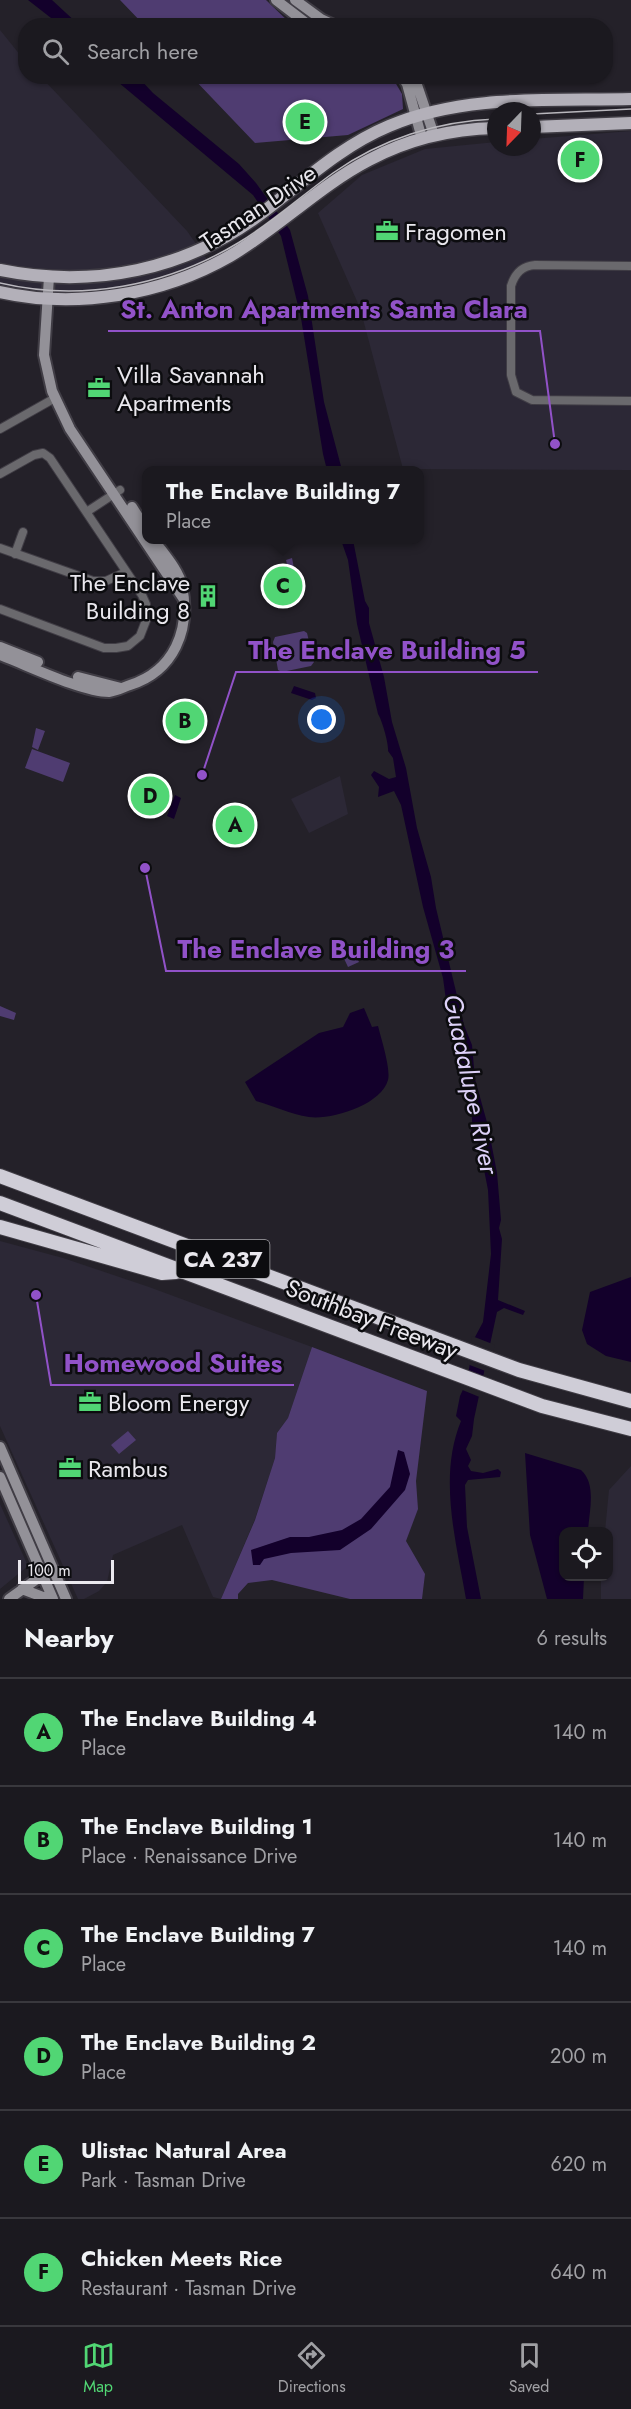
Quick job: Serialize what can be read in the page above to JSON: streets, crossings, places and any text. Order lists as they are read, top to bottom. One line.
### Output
{"streets":{"highway":["CA 237","Southbay Freeway"],"main road":["Tasman Drive"]},"water":["Guadalupe River"],"places":{"office":["Fragomen","Villa Savannah Apartments","Bloom Energy","Rambus"],"other":["St. Anton Apartments Santa Clara","The Enclave Building 5","The Enclave Building 3","Homewood Suites"],"building":["The Enclave Building 8"]},"scale_bar":"100 m","north":"bottom left","page":{"search":"Search here","pins":["E","F","C","B","D","A"],"popup":["The Enclave Building 7","Place"],"scale":"100 m","heading":["Nearby","6 results"],"list":[{"mark":"A","name":"The Enclave Building 4","note":"Place","value":"140 m"},{"mark":"B","name":"The Enclave Building 1","note":"Place · Renaissance Drive","value":"140 m"},{"mark":"C","name":"The Enclave Building 7","note":"Place","value":"140 m"},{"mark":"D","name":"The Enclave Building 2","note":"Place","value":"200 m"},{"mark":"E","name":"Ulistac Natural Area","note":"Park · Tasman Drive","value":"620 m"},{"mark":"F","name":"Chicken Meets Rice","note":"Restaurant · Tasman Drive","value":"640 m"}],"nav":["Map","Directions","Saved"]}}
